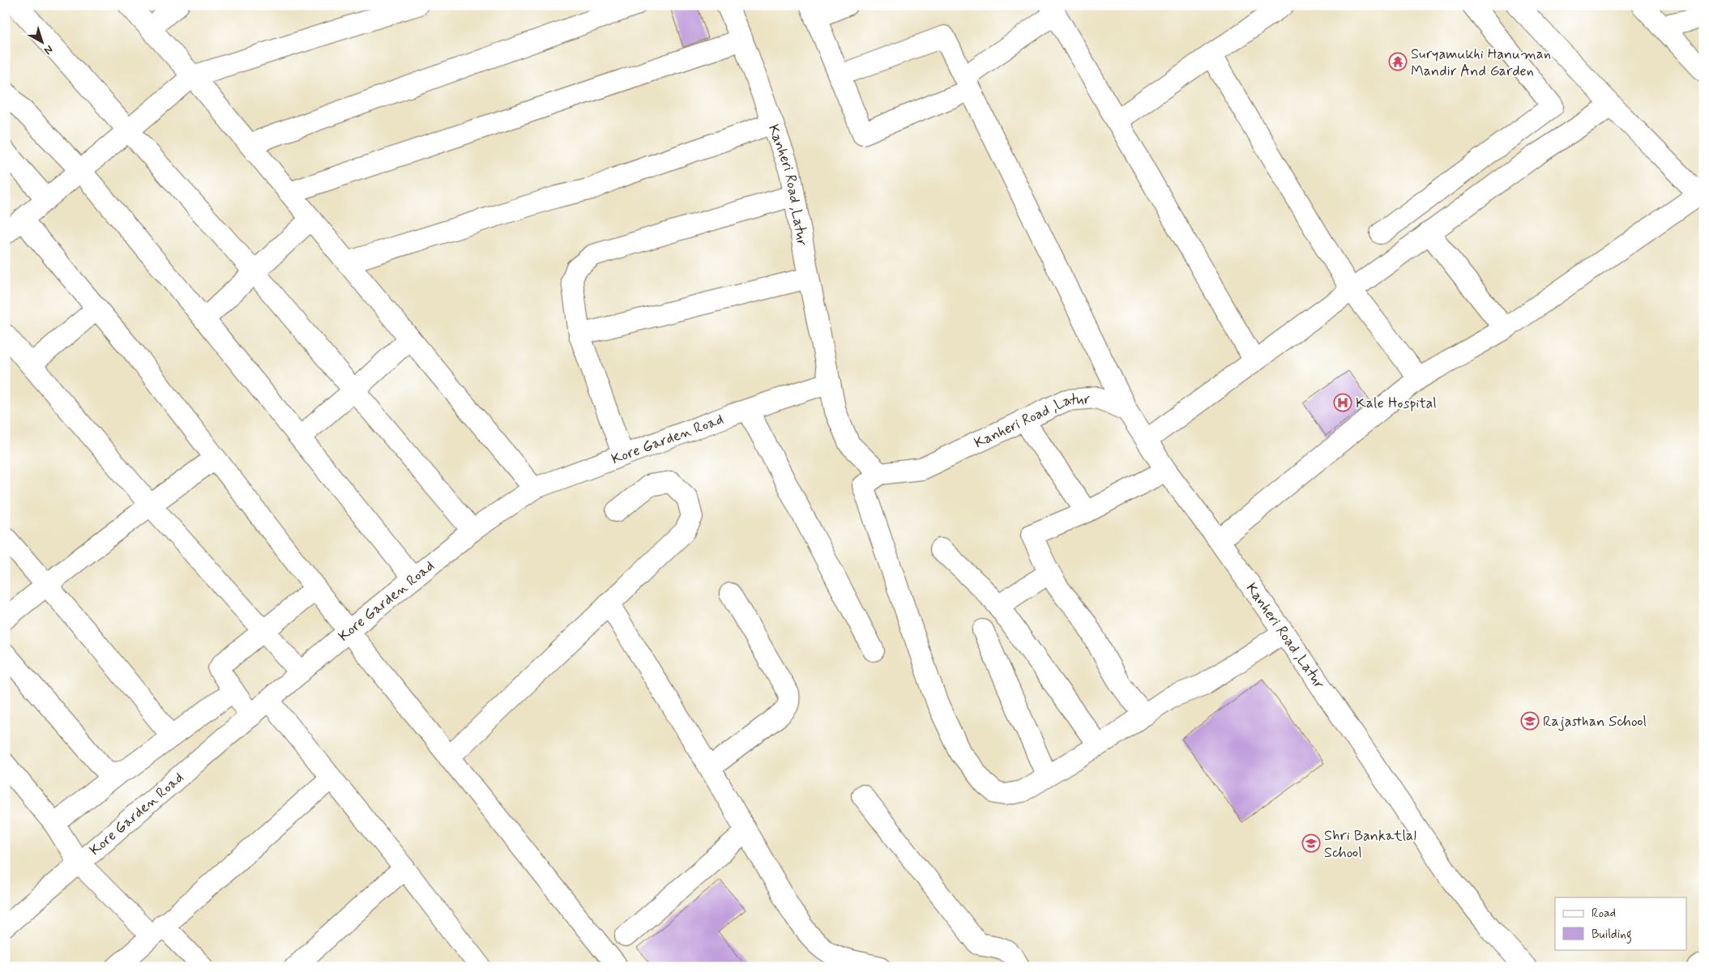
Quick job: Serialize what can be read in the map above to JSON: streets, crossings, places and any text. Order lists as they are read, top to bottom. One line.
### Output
{"streets":{"street":["Kanheri Road ,Latur","Kore Garden Road"]},"crossings":[["Kanheri Road ,Latur","Kore Garden Road"]],"places":{"temple":["Suryamukhi Hanuman Mandir And Garden"],"hospital":["Kale Hospital"],"school or university":["Rajasthan School","Shri Bankatlal School"]},"legend":["Road","Building"],"north":"bottom right"}
